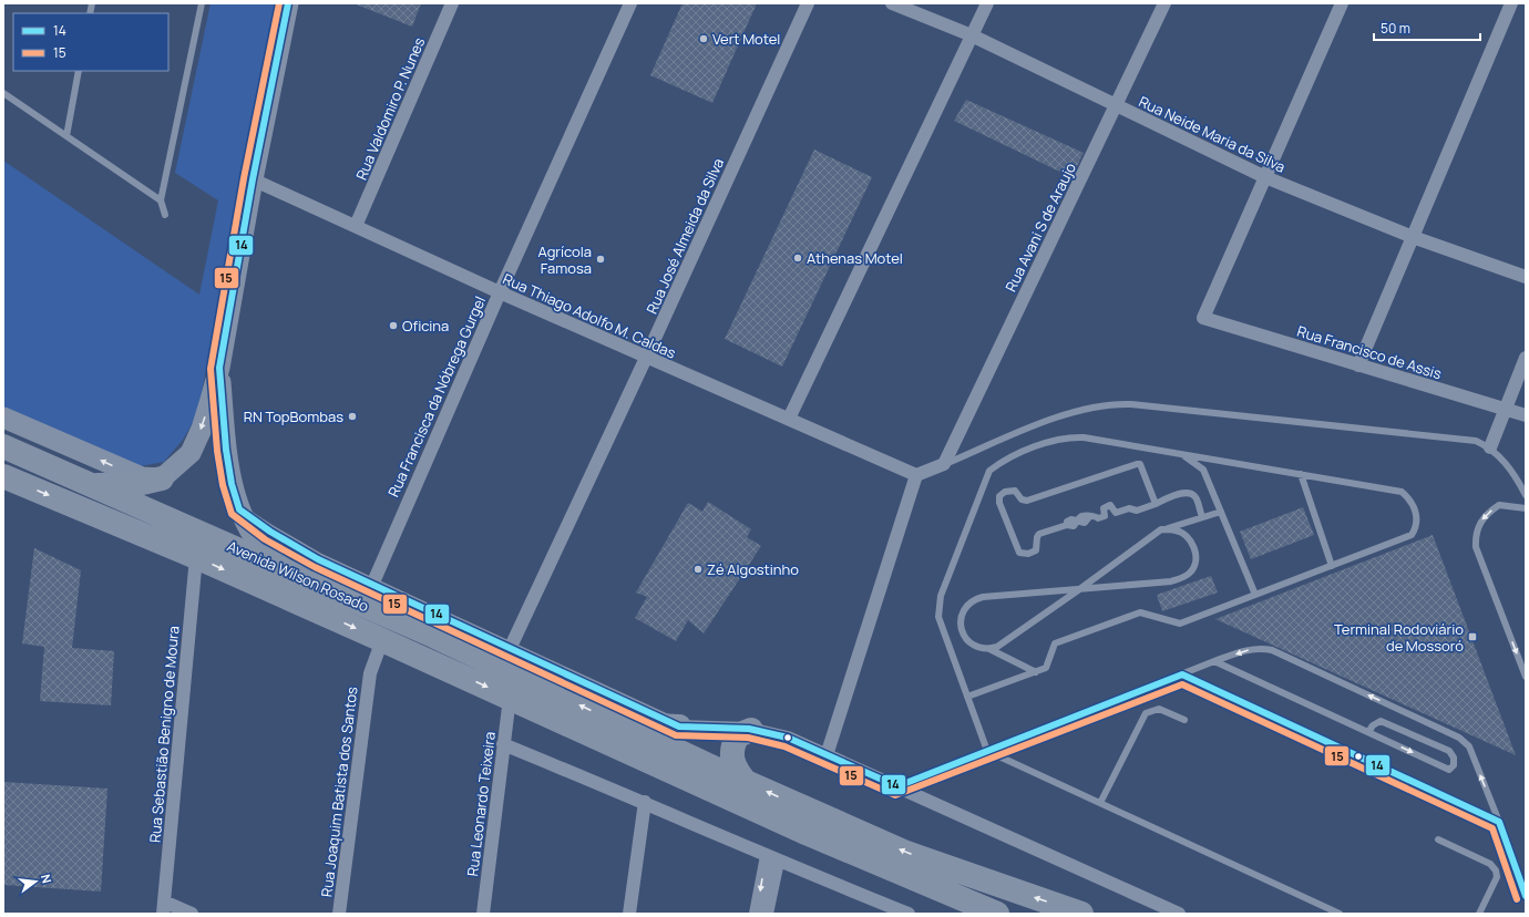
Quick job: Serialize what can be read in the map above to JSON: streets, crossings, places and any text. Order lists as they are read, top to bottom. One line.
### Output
{"streets":{"highway":["Avenida Wilson Rosado"],"street":["Rua Valdomiro P. Nunes","Rua Neide Maria da Silva","Rua Avani S de Araujo","Rua José Almeida da Silva","Rua Thiago Adolfo M. Caldas","Rua Francisco de Assis","Rua Francisca da Nóbrega Gurgel","Rua Sebastião Benigno de Moura","Rua Joaquim Batista dos Santos","Rua Leonardo Teixeira"]},"crossings":[["Rua Valdomiro P. Nunes","Rua Thiago Adolfo M. Caldas"],["Rua Neide Maria da Silva","Rua Avani S de Araujo"],["Rua Neide Maria da Silva","Rua Francisco de Assis"],["Rua José Almeida da Silva","Rua Thiago Adolfo M. Caldas"],["Rua Thiago Adolfo M. Caldas","Rua Francisca da Nóbrega Gurgel"],["Avenida Wilson Rosado","Rua Sebastião Benigno de Moura"],["Avenida Wilson Rosado","Rua Joaquim Batista dos Santos"],["Avenida Wilson Rosado","Rua Leonardo Teixeira"]],"places":{"other":["Vert Motel","Athenas Motel","Agrícola Famosa","Oficina","RN TopBombas","Zé Algostinho"],"transit":["Terminal Rodoviário de Mossoró"]},"lines":["transit line 14","transit line 15"],"legend":["14","15"],"scale_bar":"50 m","north":"right"}
